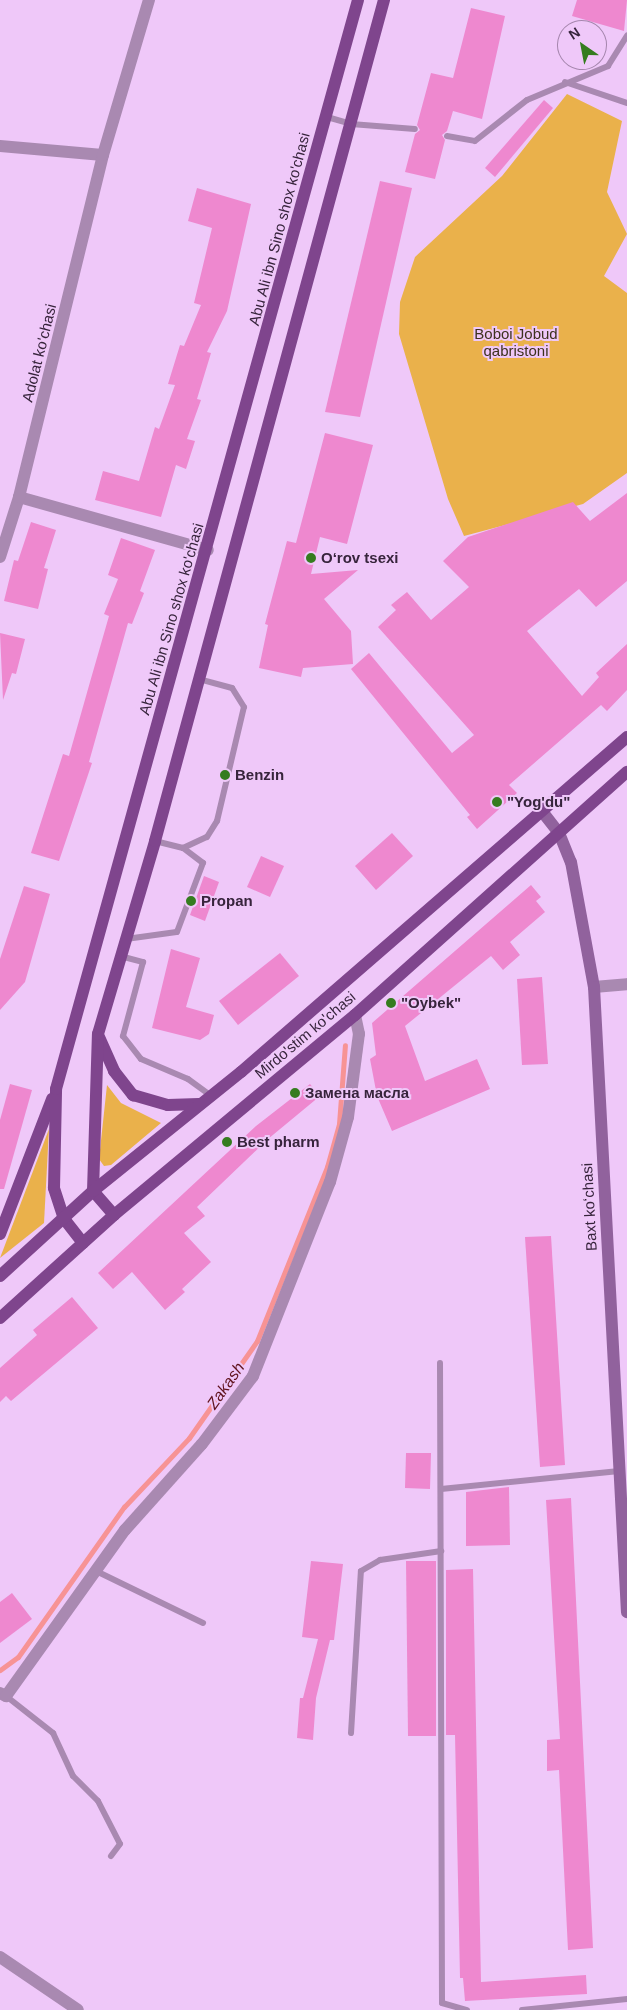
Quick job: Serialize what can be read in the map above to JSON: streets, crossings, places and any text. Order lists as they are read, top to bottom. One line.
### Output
{"streets":{"main road":["Abu Ali ibn Sino shox ko'chasi","Mirdo'stim ko'chasi","Baxt koʻchasi"],"street":["Adolat ko'chasi"]},"crossings":[["Abu Ali ibn Sino shox ko'chasi","Mirdo'stim ko'chasi"],["Mirdo'stim ko'chasi","Baxt koʻchasi"]],"water":["Zakash"],"parks":["Boboi Jobud qabristoni"],"places":["Oʻrov tsexi","Benzin","\"Yog'du\"","Propan","\"Oybek\"","Замена масла","Best pharm"],"north":"top left"}
